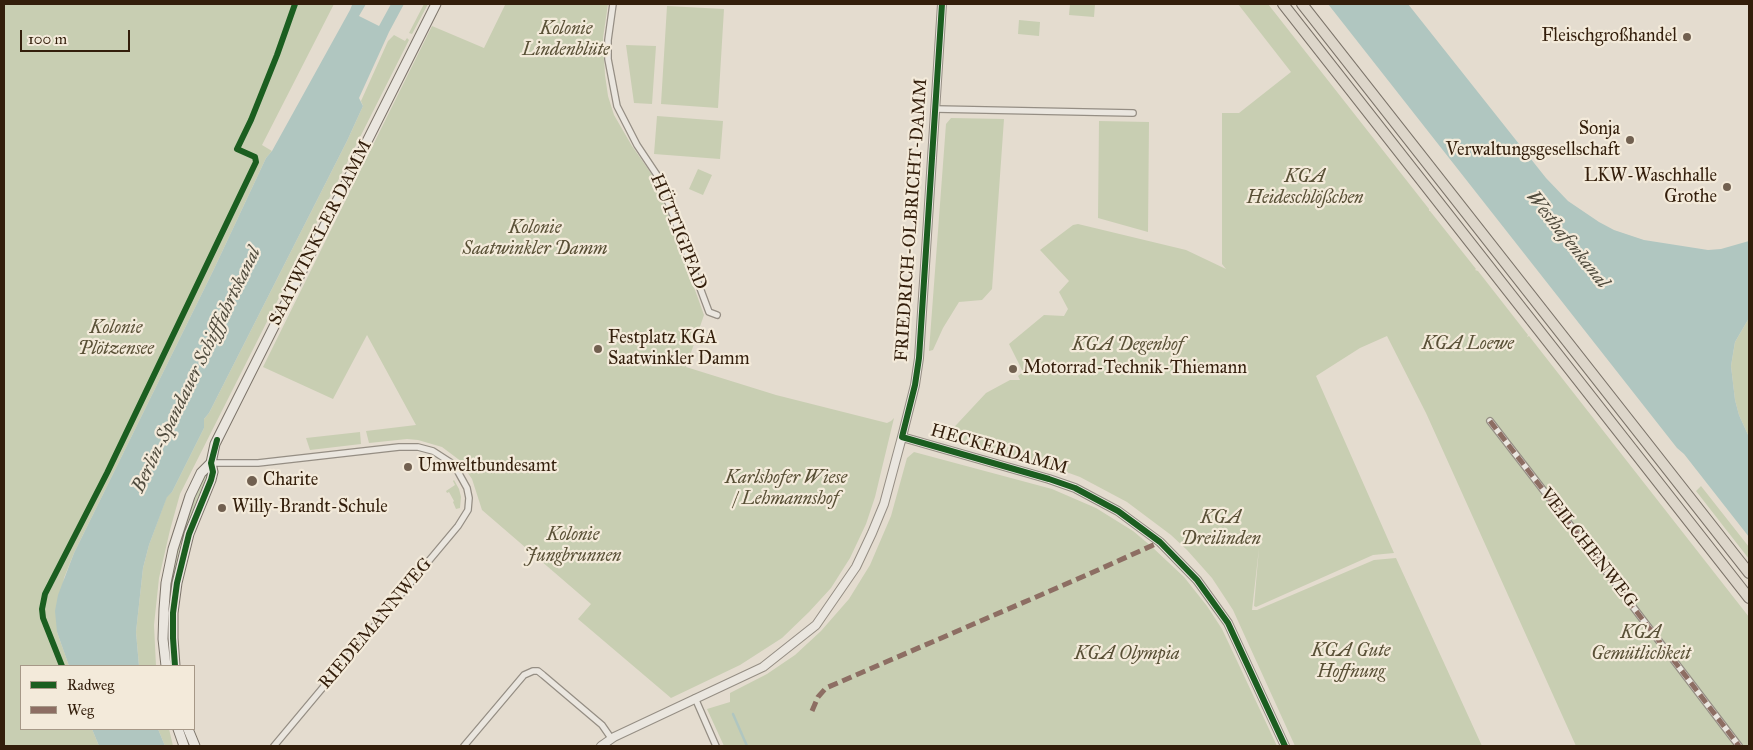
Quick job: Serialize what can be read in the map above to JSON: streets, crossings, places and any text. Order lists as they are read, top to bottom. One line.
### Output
{"streets":{"main road":["SAATWINKLER DAMM"],"street":["FRIEDRICH-OLBRICHT-DAMM","HÜTTIGPFAD","HECKERDAMM","VEILCHENWEG","RIEDEMANNWEG"]},"crossings":[["FRIEDRICH-OLBRICHT-DAMM","HECKERDAMM"],["SAATWINKLER DAMM","RIEDEMANNWEG"]],"water":["Westhafenkanal","Berlin-Spandauer Schifffahrtskanal"],"parks":["Kolonie Lindenblüte","KGA Heideschlößchen","Kolonie Saatwinkler Damm","Kolonie Plötzensee","KGA Loewe","KGA Degenhof","Karlshofer Wiese / Lehmannshof","KGA Dreilinden","Kolonie Jungbrunnen","KGA Gemütlichkeit","KGA Gute Hoffnung","KGA Olympia"],"places":["Fleischgroßhandel","Sonja Verwaltungsgesellschaft","LKW-Waschhalle Grothe","Festplatz KGA Saatwinkler Damm","Motorrad-Technik-Thiemann","Umweltbundesamt","Charite","Willy-Brandt-Schule"],"legend":["Radweg","Weg"],"scale_bar":"100 m"}
